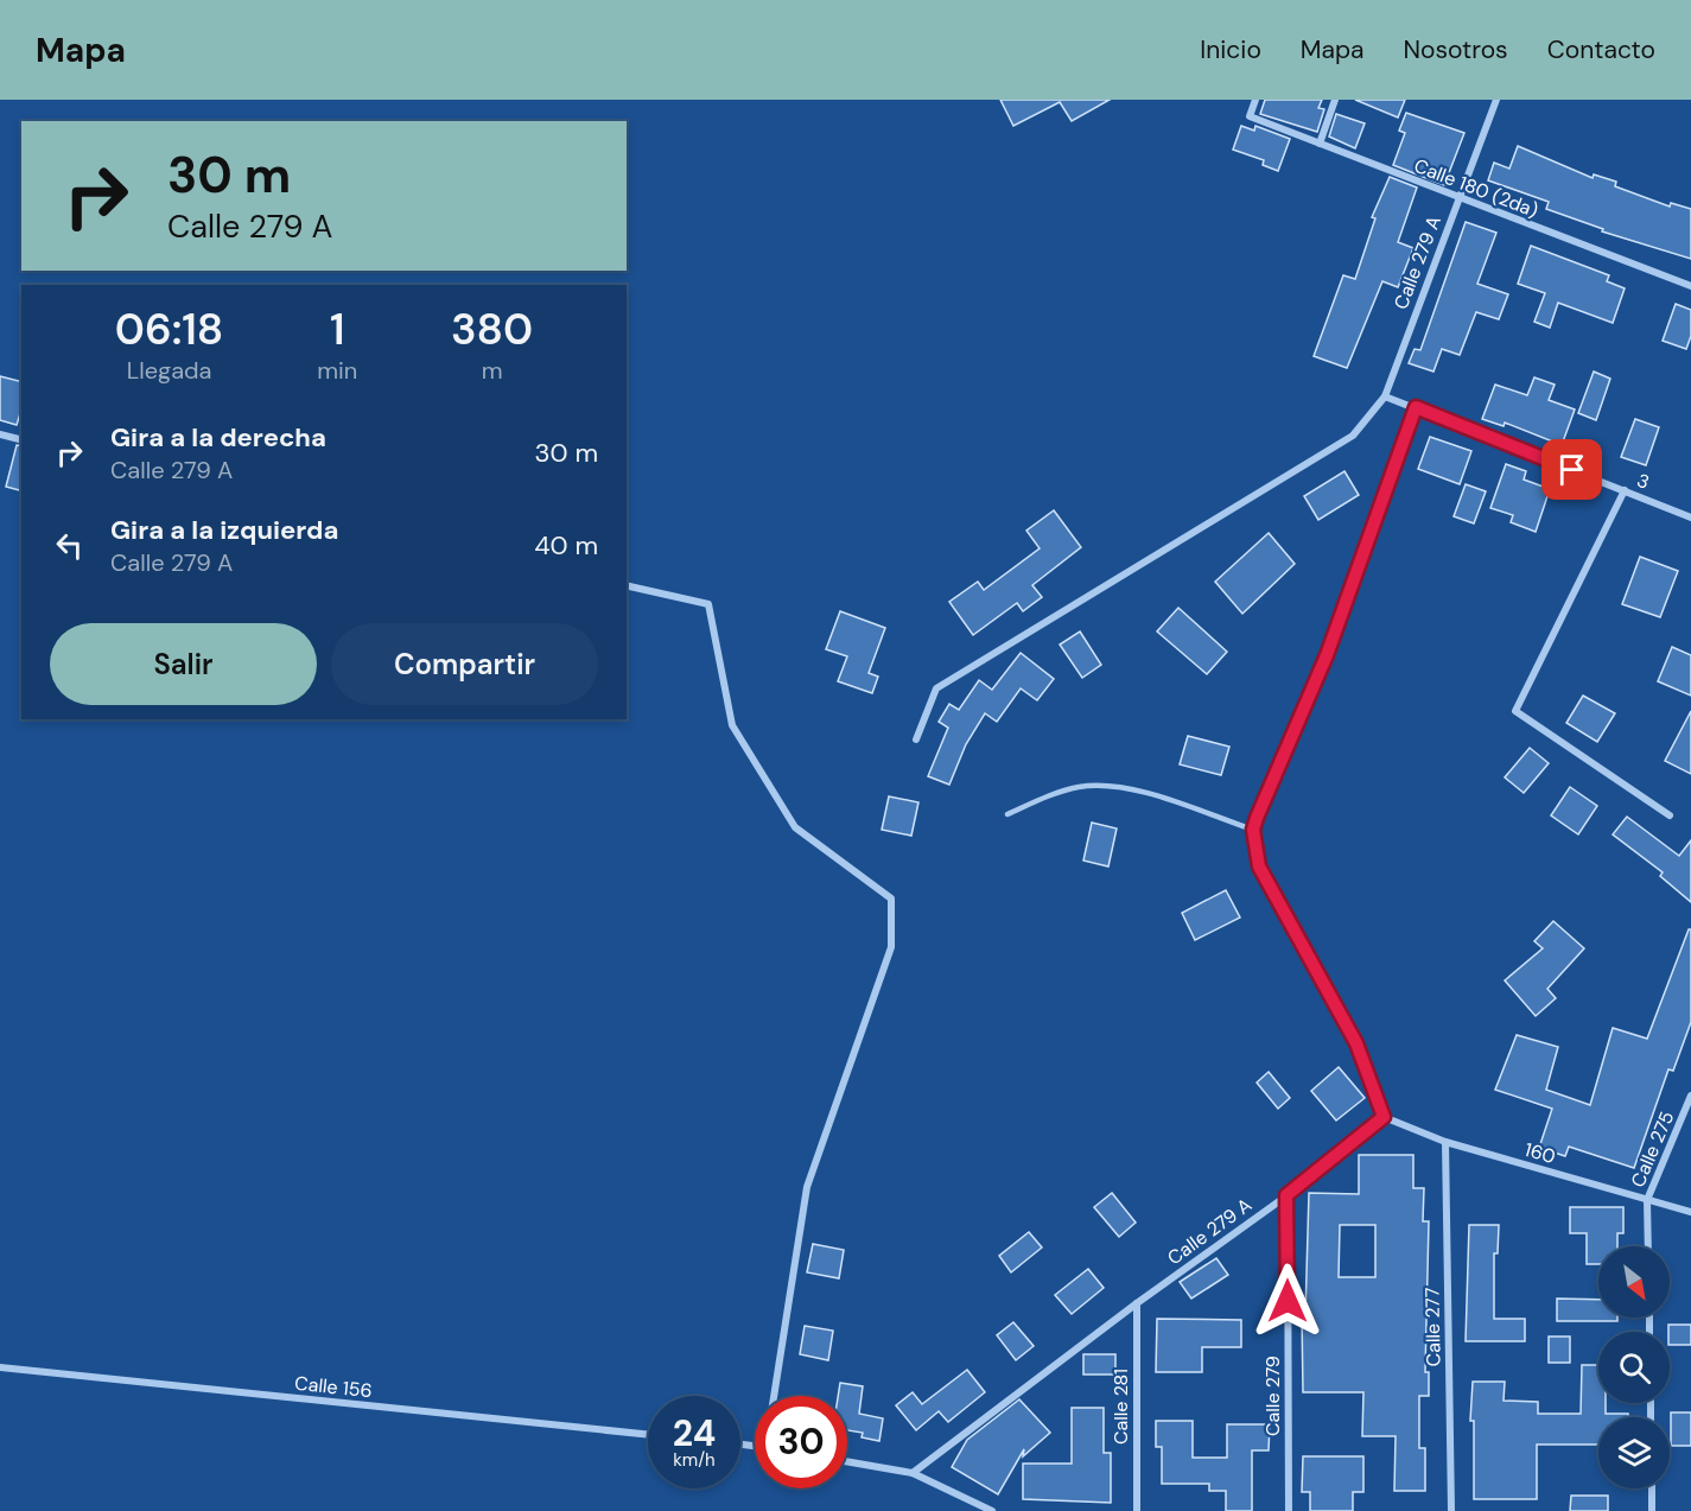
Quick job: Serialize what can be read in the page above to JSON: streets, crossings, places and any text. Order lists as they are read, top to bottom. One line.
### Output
{"streets":{"street":["Calle 180 (2da)","Calle 279 A","3","Calle 275","160","Calle 277","Calle 156","Calle 279","Calle 281"]},"crossings":[["Calle 180 (2da)","Calle 279 A"],["Calle 279 A","3"],["Calle 279 A","160"],["Calle 279 A","Calle 279"],["Calle 279 A","Calle 281"],["Calle 275","160"],["160","Calle 277"]],"north":"bottom right","page":{"header":"Mapa","nav":["Inicio","Mapa","Nosotros","Contacto"],"turn":["30 m","Calle 279 A"],"eta":["06:18","Llegada","1","min","380","m"],"list":[{"name":"Gira a la derecha","note":"Calle 279 A","value":"30 m"},{"name":"Gira a la izquierda","note":"Calle 279 A","value":"40 m"}],"buttons":["Salir","Compartir"],"speed":"24 km/h","limit":"30"}}
